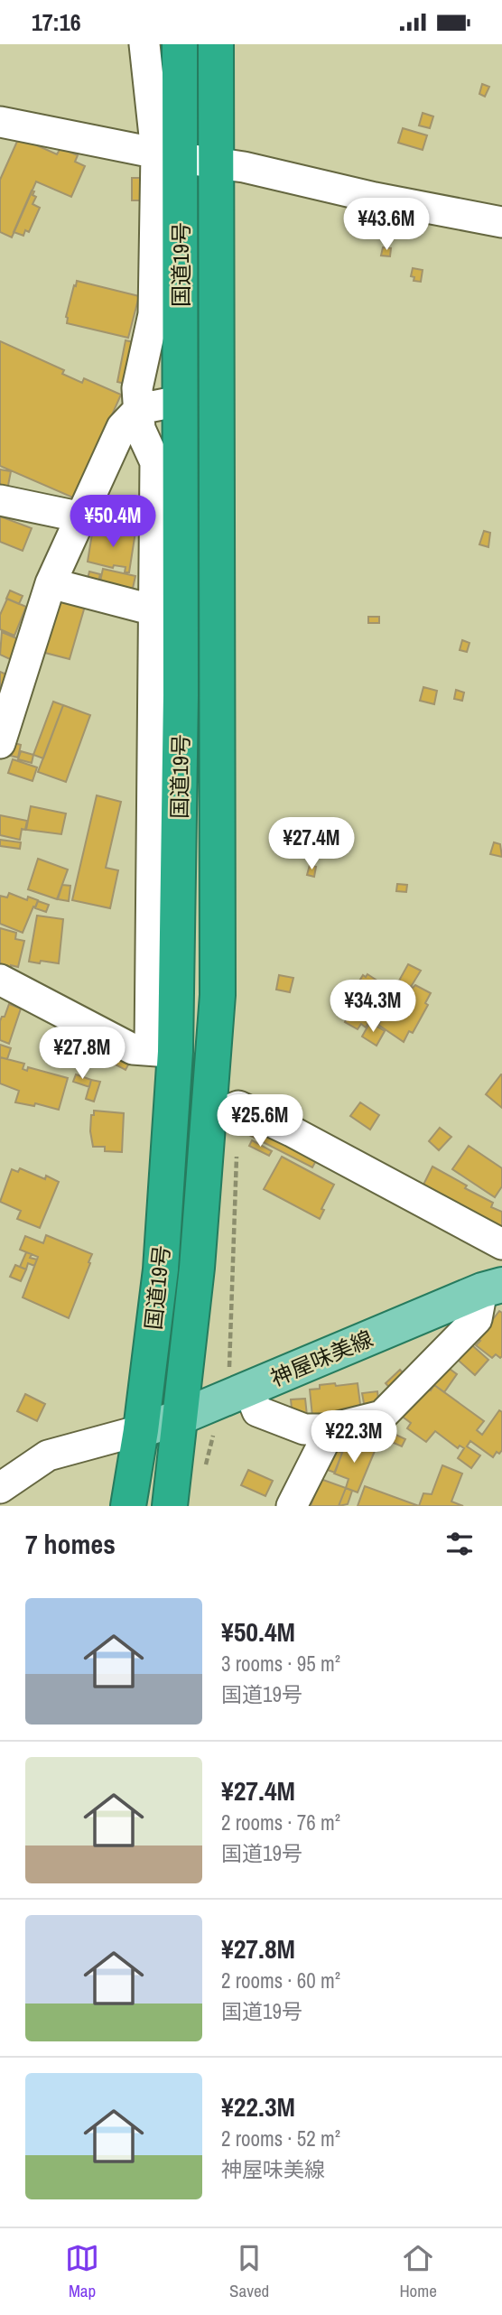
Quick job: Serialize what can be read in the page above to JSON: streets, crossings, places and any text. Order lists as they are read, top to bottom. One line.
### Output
{"streets":{"highway":["国道19号"],"main road":["神屋味美線"]},"crossings":[["国道19号","神屋味美線"]],"page":{"status":"17:16","price":["¥43.6M","¥50.4M","¥27.4M","¥34.3M","¥27.8M","¥25.6M","¥22.3M"],"heading":"7 homes","list":[{"name":"¥50.4M","note":"3 rooms · 95 m² · 国道19号"},{"name":"¥27.4M","note":"2 rooms · 76 m² · 国道19号"},{"name":"¥27.8M","note":"2 rooms · 60 m² · 国道19号"},{"name":"¥22.3M","note":"2 rooms · 52 m² · 神屋味美線"}],"tabs":["Map","Saved","Home"]}}
